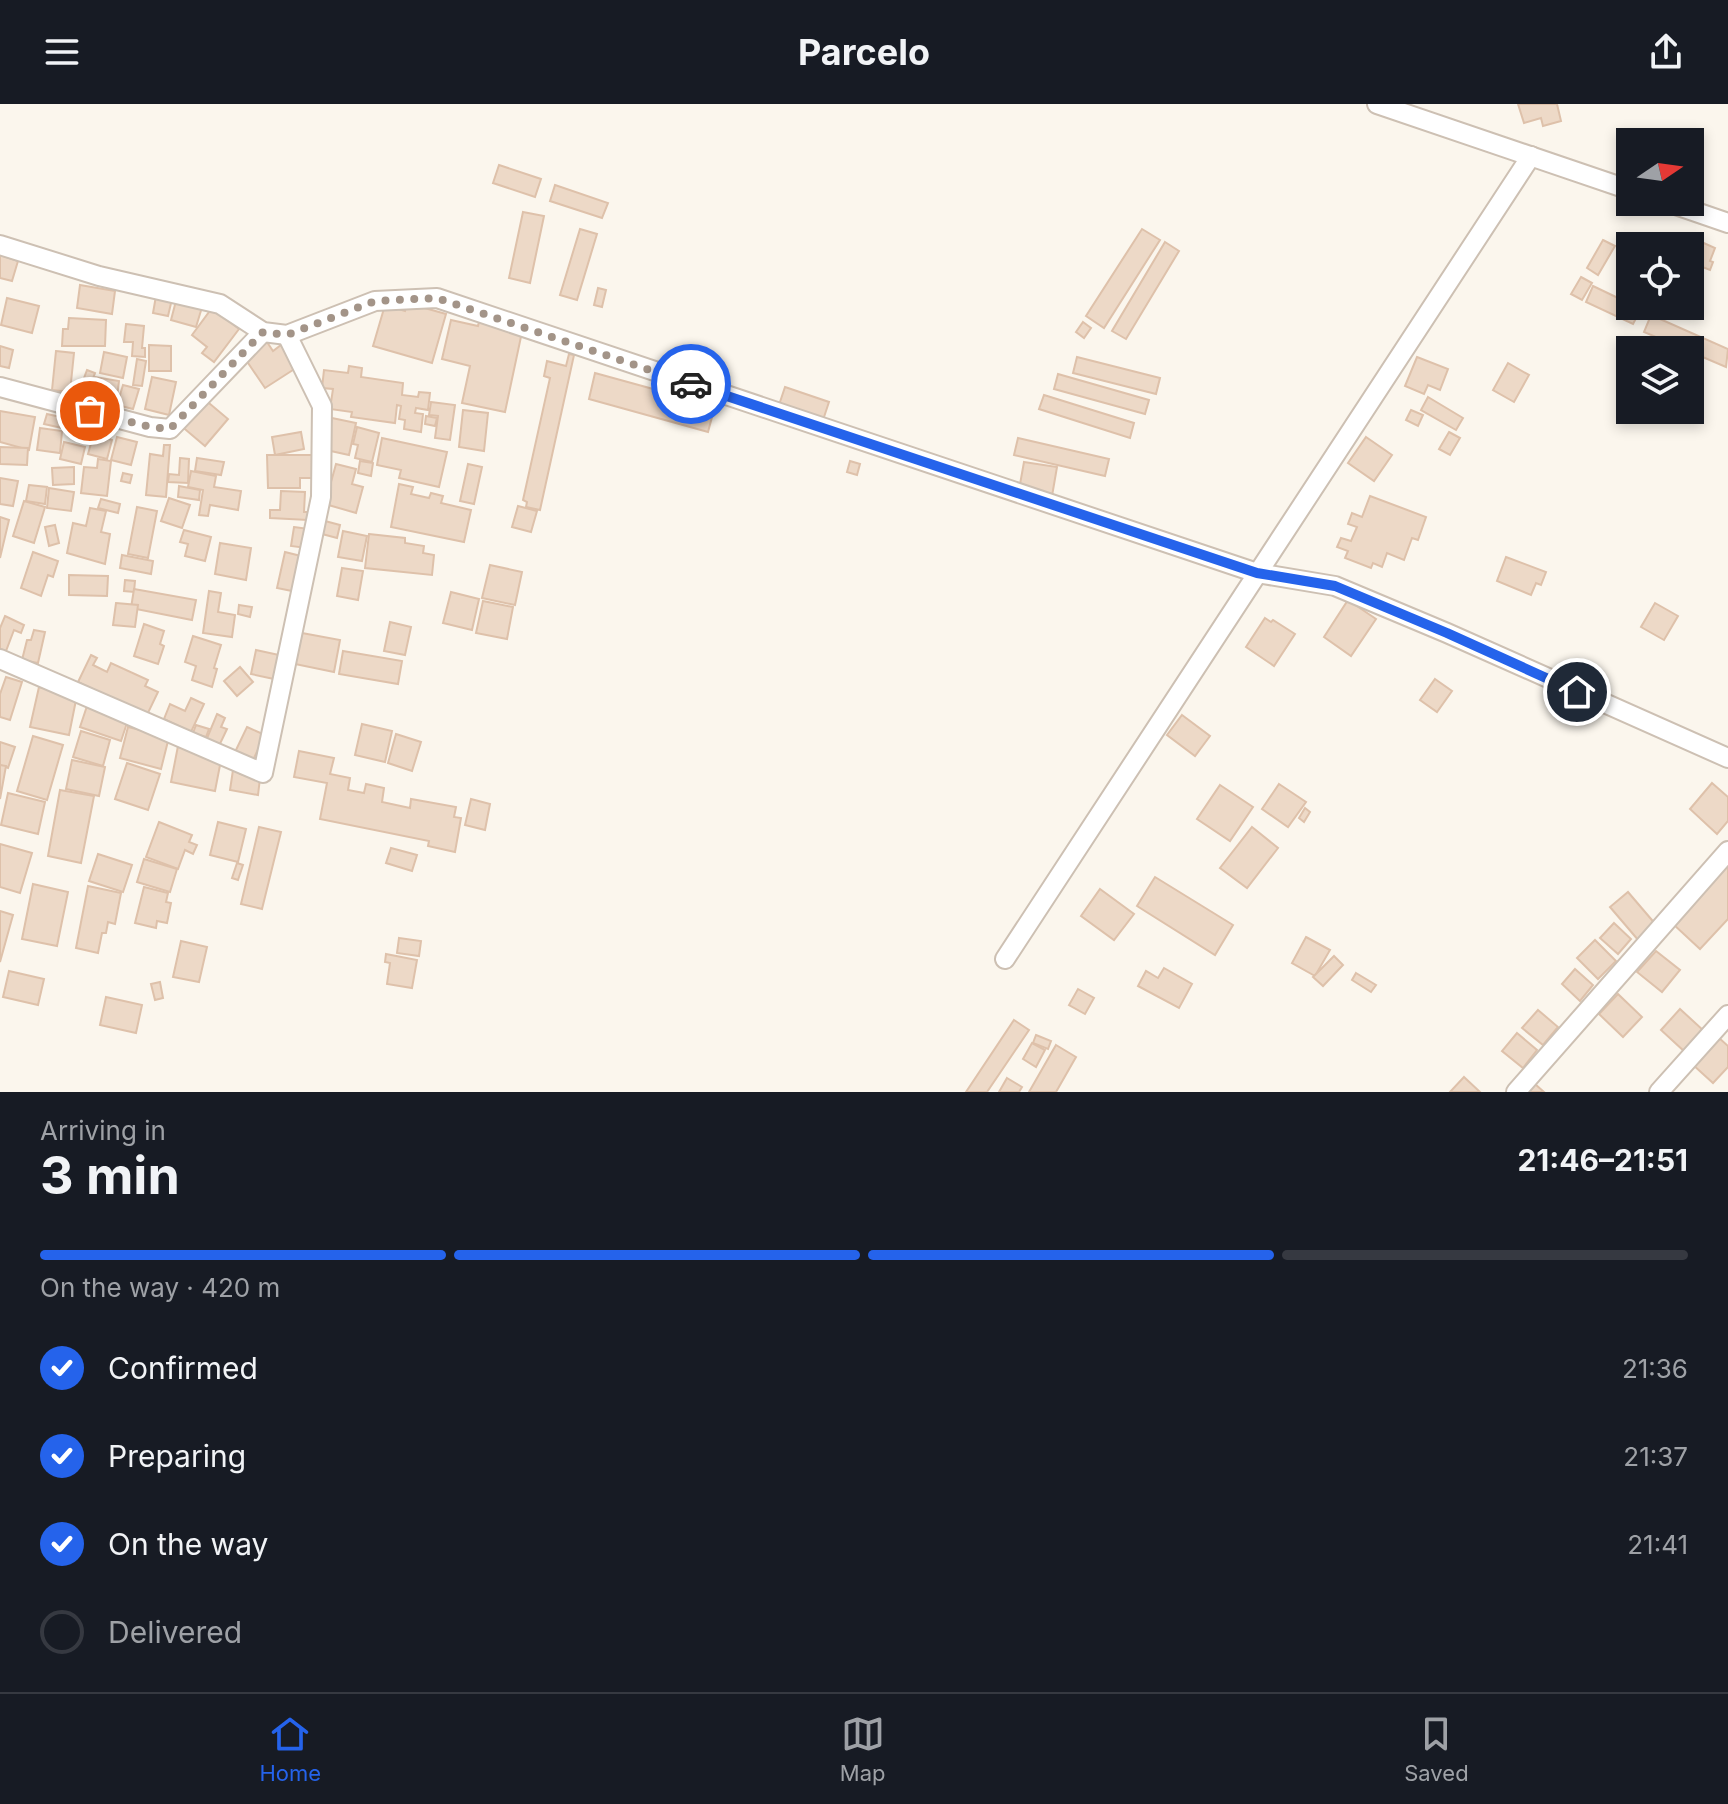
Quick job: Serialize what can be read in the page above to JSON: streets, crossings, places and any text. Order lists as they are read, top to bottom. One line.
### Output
{"north":"right","page":{"header":"Parcelo","heading":["3 min","Arriving in","21:46–21:51"],"bar":"On the way · 420 m","list":[["Confirmed","21:36"],["Preparing","21:37"],["On the way","21:41"],"Delivered"],"tabs":["Home","Map","Saved"]}}
